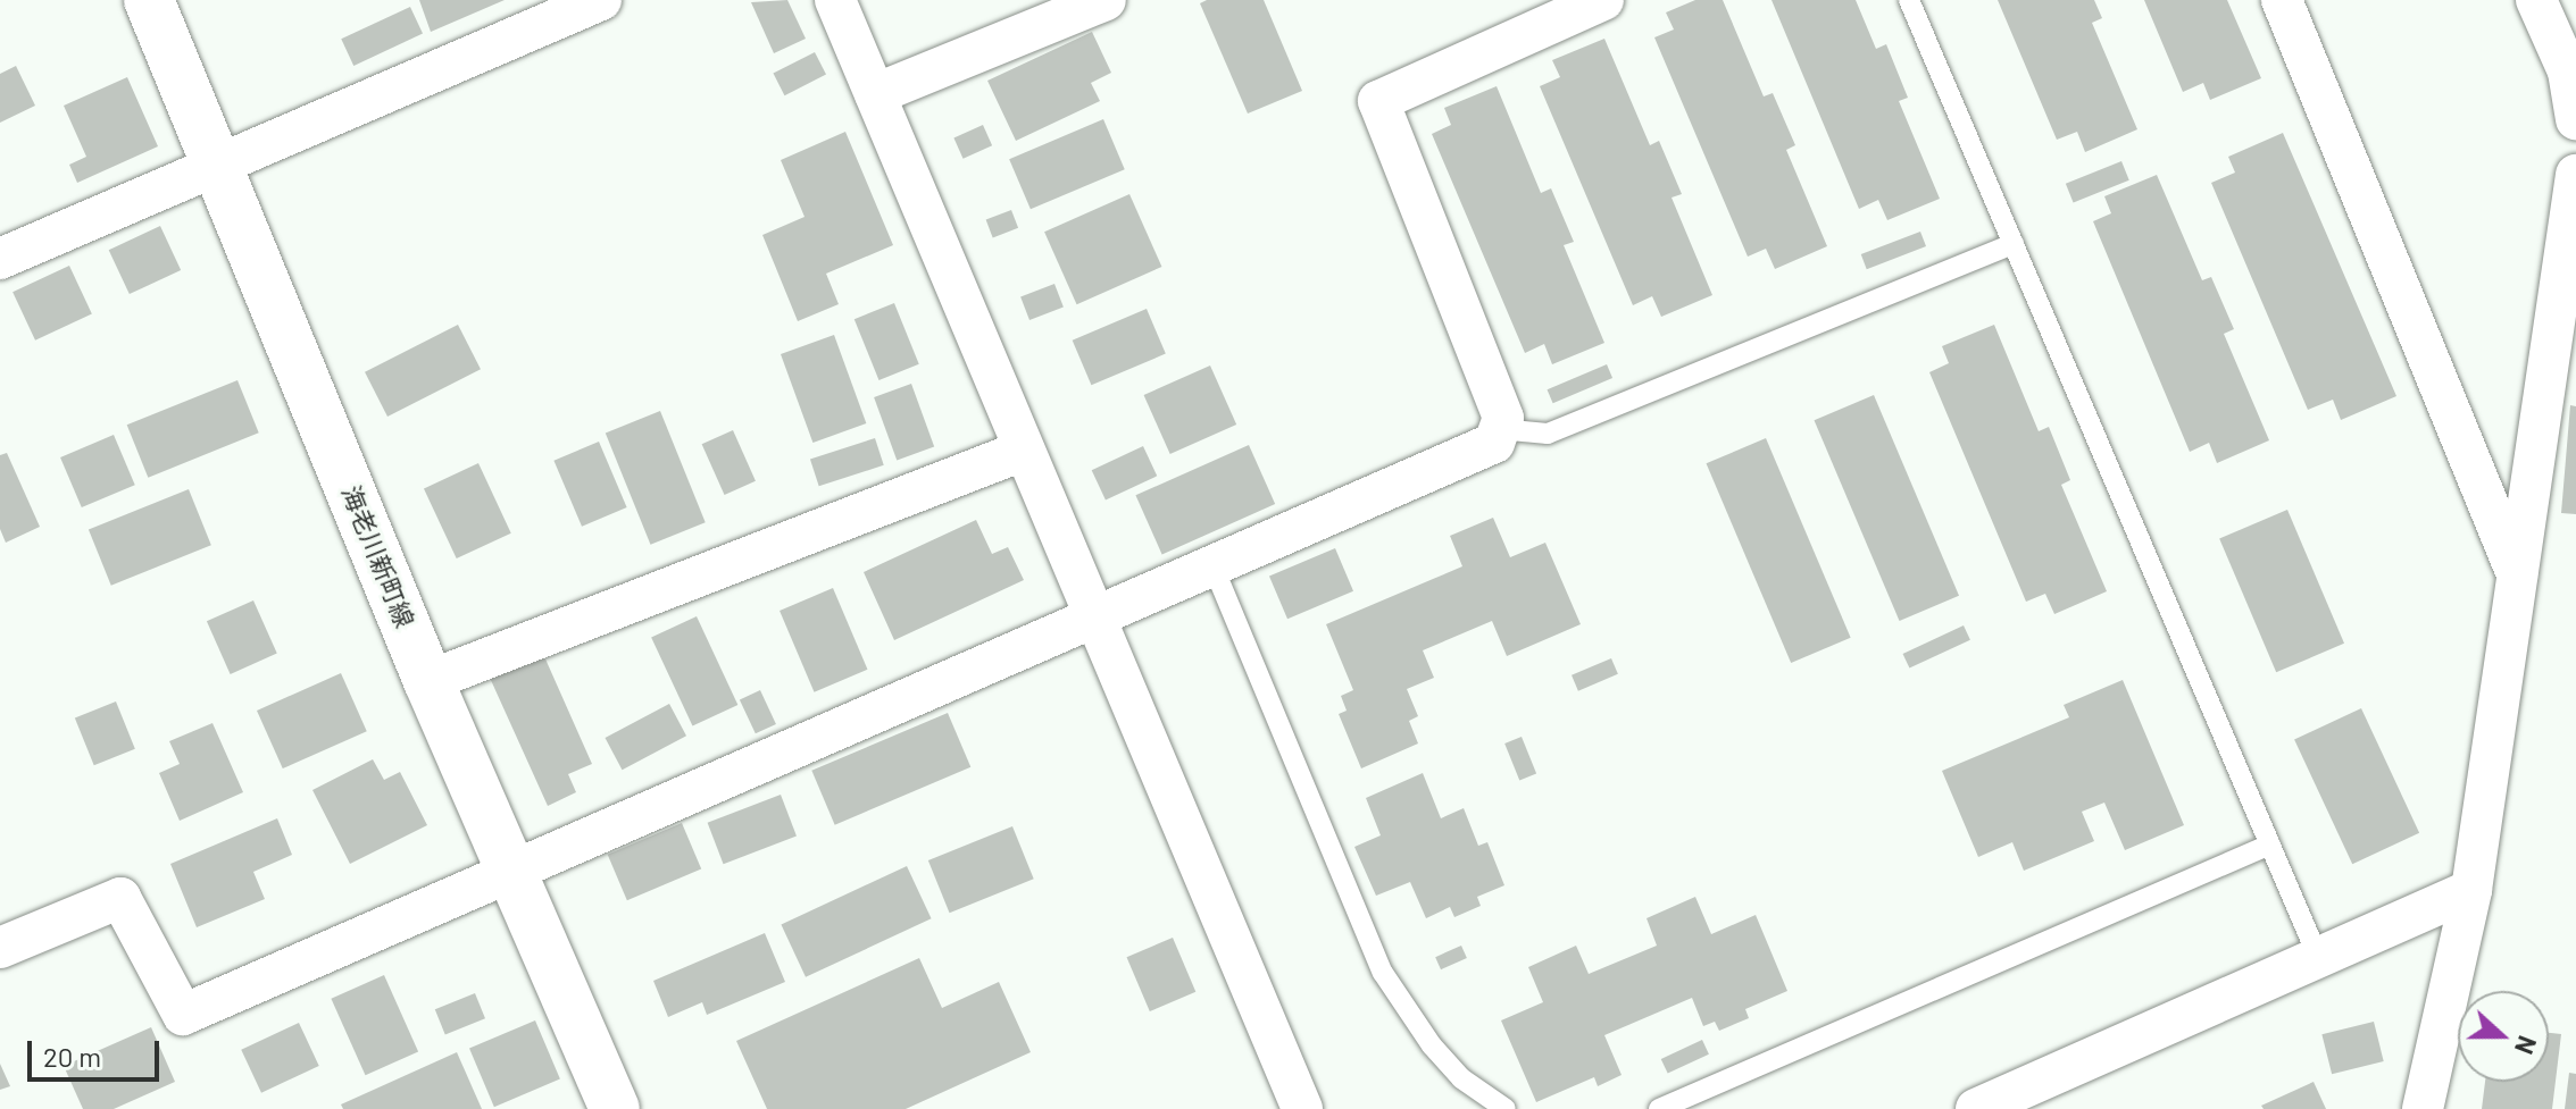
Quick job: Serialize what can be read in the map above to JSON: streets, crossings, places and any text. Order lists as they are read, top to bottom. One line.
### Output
{"streets":{"main road":["海老川新町線"]},"scale_bar":"20 m","north":"right"}
